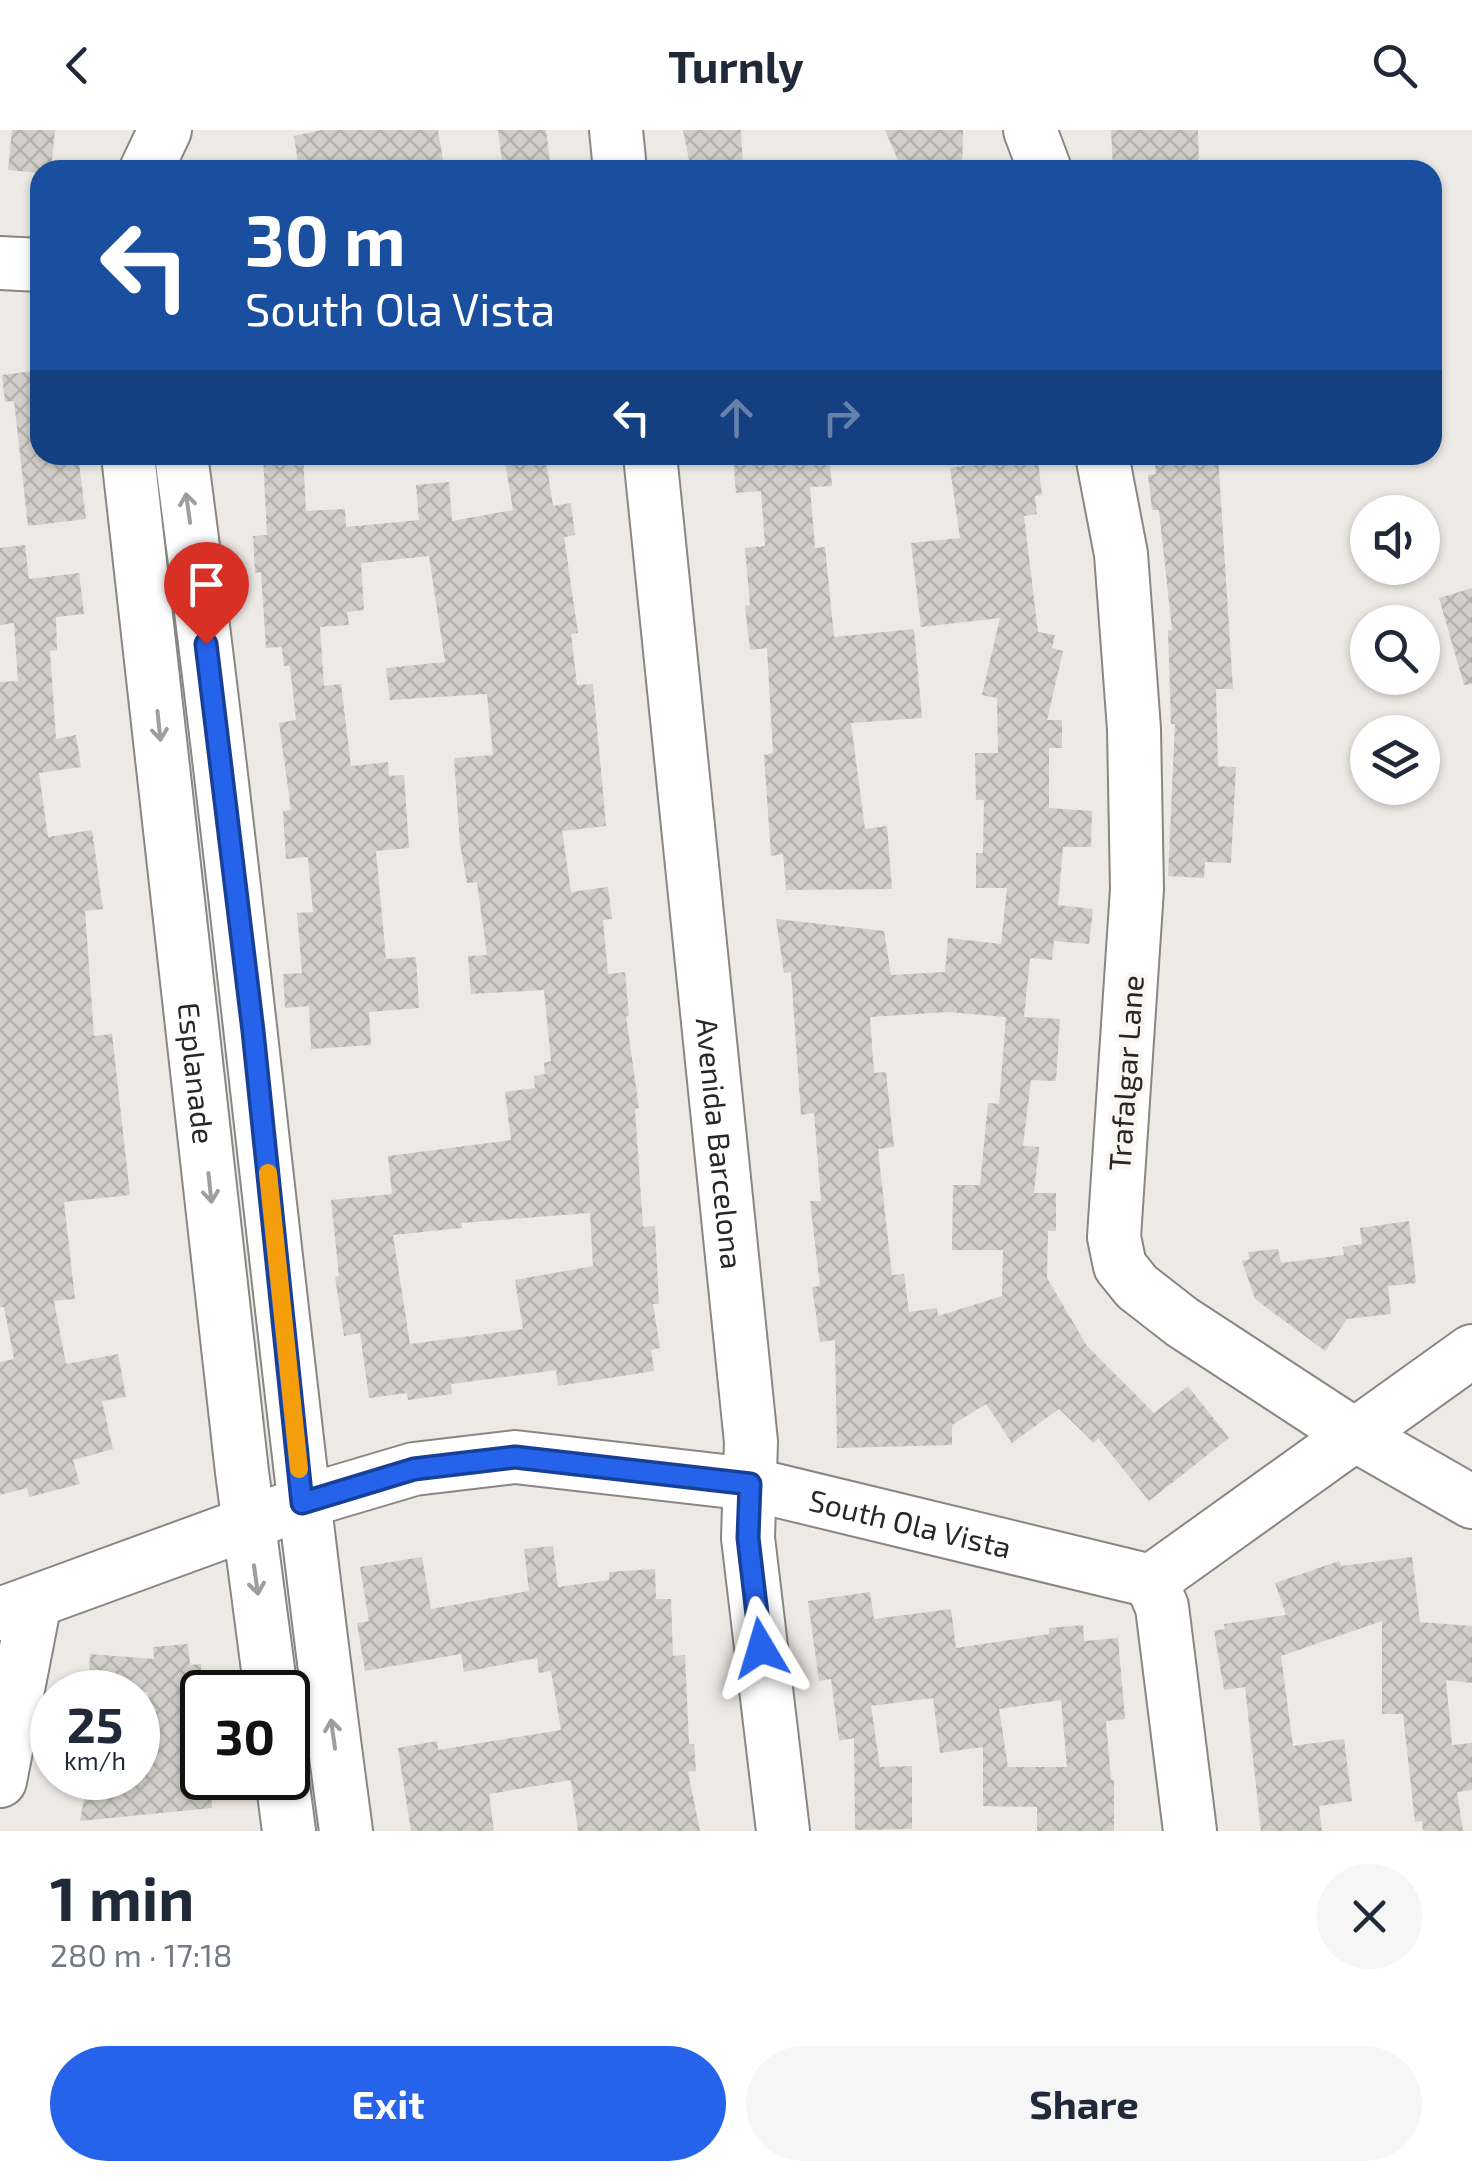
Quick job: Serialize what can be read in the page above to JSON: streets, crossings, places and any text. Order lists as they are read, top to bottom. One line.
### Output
{"streets":{"street":["Trafalgar Lane","Esplanade","Avenida Barcelona","South Ola Vista"]},"crossings":[["Esplanade","South Ola Vista"],["Avenida Barcelona","South Ola Vista"]],"page":{"header":"Turnly","turn":["30 m","South Ola Vista"],"speed":"25 km/h","limit":"30","heading":["1 min","280 m · 17:18"],"buttons":["Exit","Share"]}}
